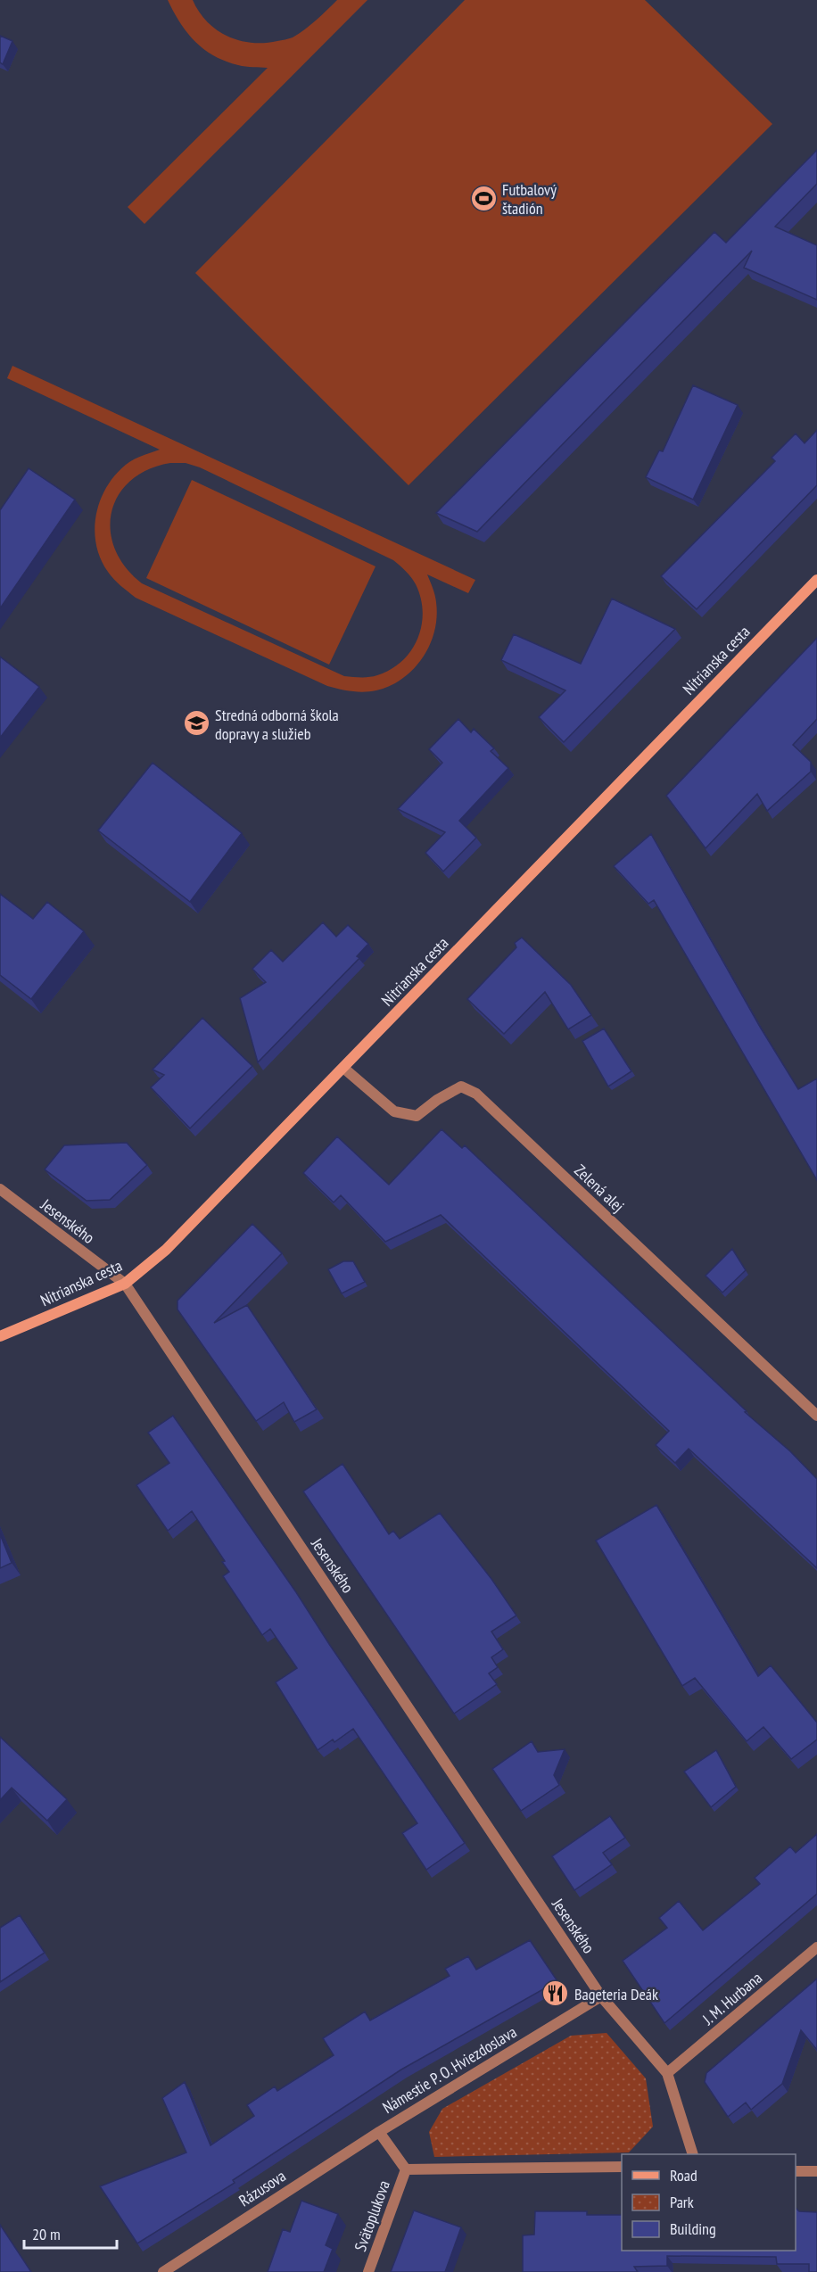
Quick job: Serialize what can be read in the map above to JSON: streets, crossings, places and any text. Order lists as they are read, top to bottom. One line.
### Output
{"streets":{"main road":["Nitrianska cesta"],"street":["Zelená alej","Jesenského","J. M. Hurbana","Námestie P. O. Hviezdoslava","Rázusova","Svätoplukova"]},"crossings":[["Nitrianska cesta","Zelená alej"],["Nitrianska cesta","Jesenského"],["Jesenského","Námestie P. O. Hviezdoslava"],["Námestie P. O. Hviezdoslava","Rázusova"],["Námestie P. O. Hviezdoslava","Svätoplukova"]],"places":{"sports":["Futbalový štadión"],"school or university":["Stredná odborná škola dopravy a služieb"],"restaurant":["Bageteria Deák"]},"legend":["Road","Park","Building"],"scale_bar":"20 m"}
